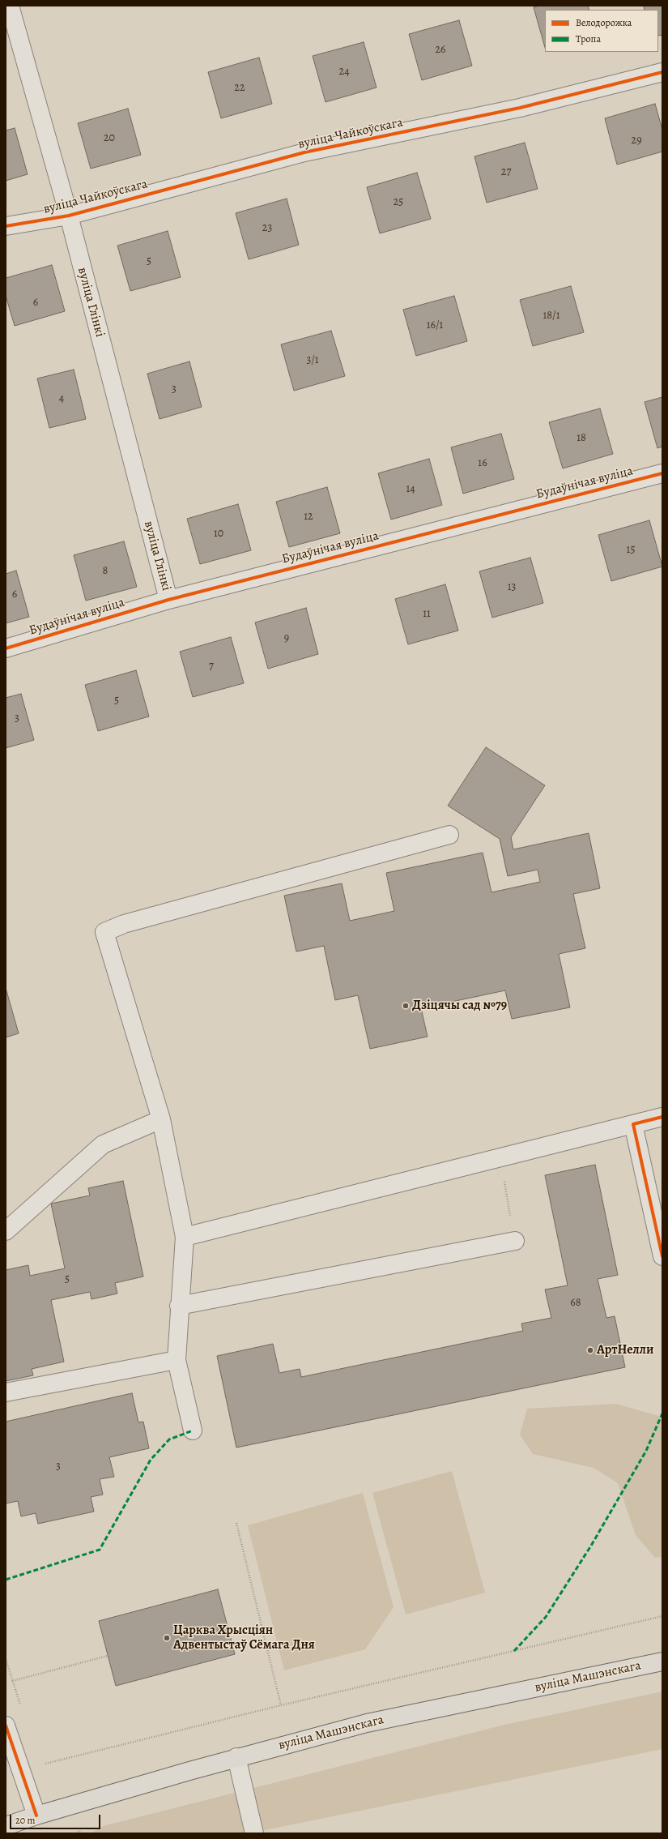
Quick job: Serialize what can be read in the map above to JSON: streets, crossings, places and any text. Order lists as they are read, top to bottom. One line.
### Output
{"streets":{"main road":["вуліца Машэнскага"],"street":["вуліца Чайкоўскага","вуліца Глінкі","Будаўнічая вуліца"]},"crossings":[["вуліца Чайкоўскага","вуліца Глінкі"],["вуліца Глінкі","Будаўнічая вуліца"]],"places":["Дзіцячы сад №79","АртНелли","Царква Хрысціян Адвентыстаў Сёмага Дня"],"house_numbers":["26","24","22","20","29","27","25","23","5","6","18/1","16/1","3/1","3","4","18","16","14","12","10","15","8","13","6","11","9","7","5","3","5","68","3"],"legend":["Велодорожка","Тропа"],"scale_bar":"20 m"}
